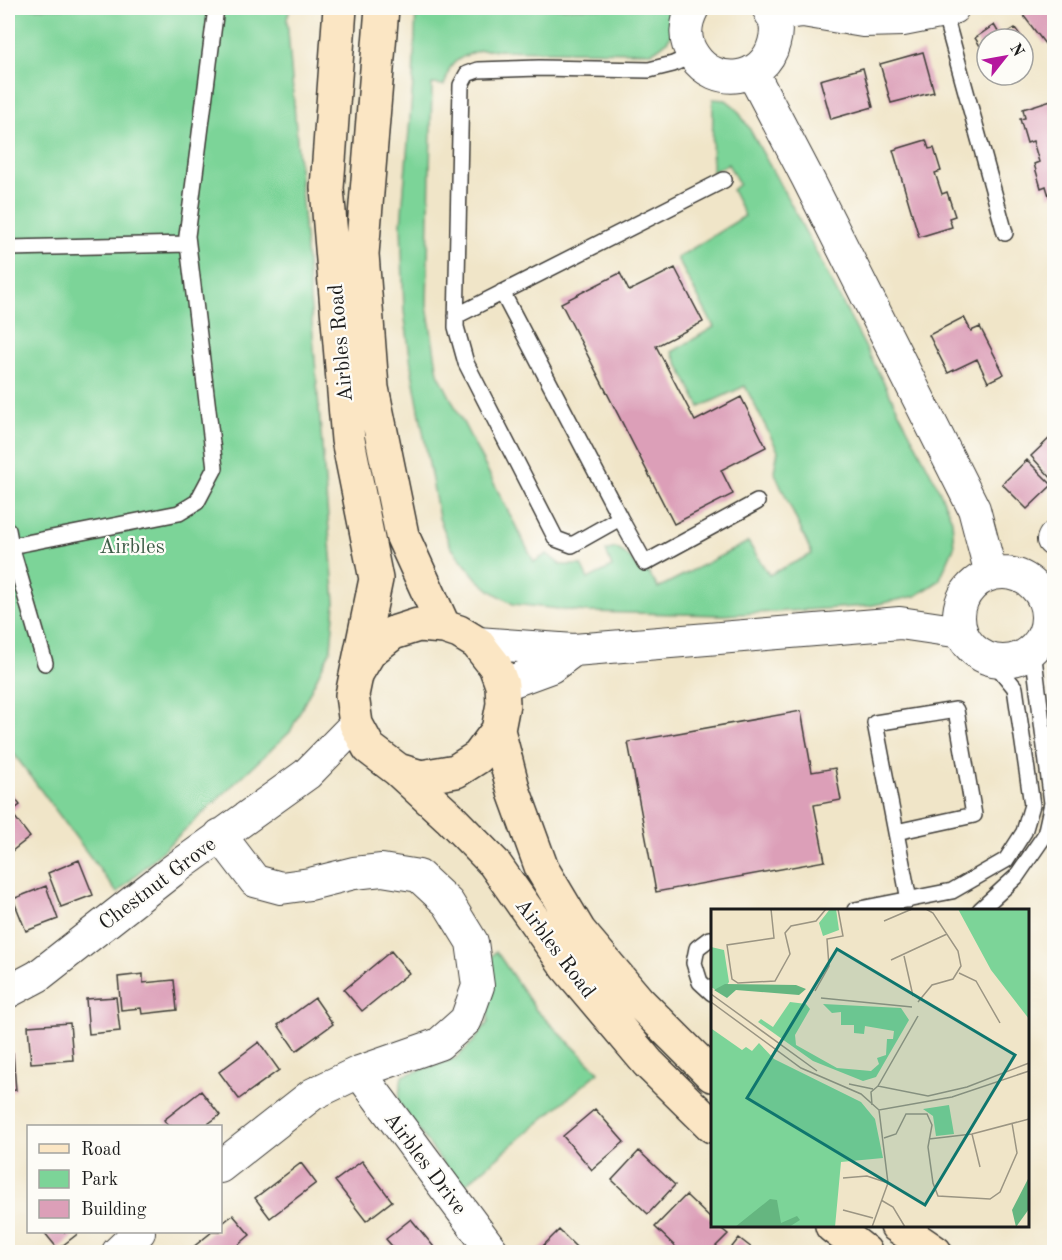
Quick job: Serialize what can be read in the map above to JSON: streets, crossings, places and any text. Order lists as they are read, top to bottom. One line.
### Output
{"streets":{"main road":["Airbles Road"],"street":["Chestnut Grove","Airbles Drive"]},"crossings":[["Airbles Road","Chestnut Grove"]],"parks":["Airbles"],"legend":["Road","Park","Building"],"north":"top right"}
